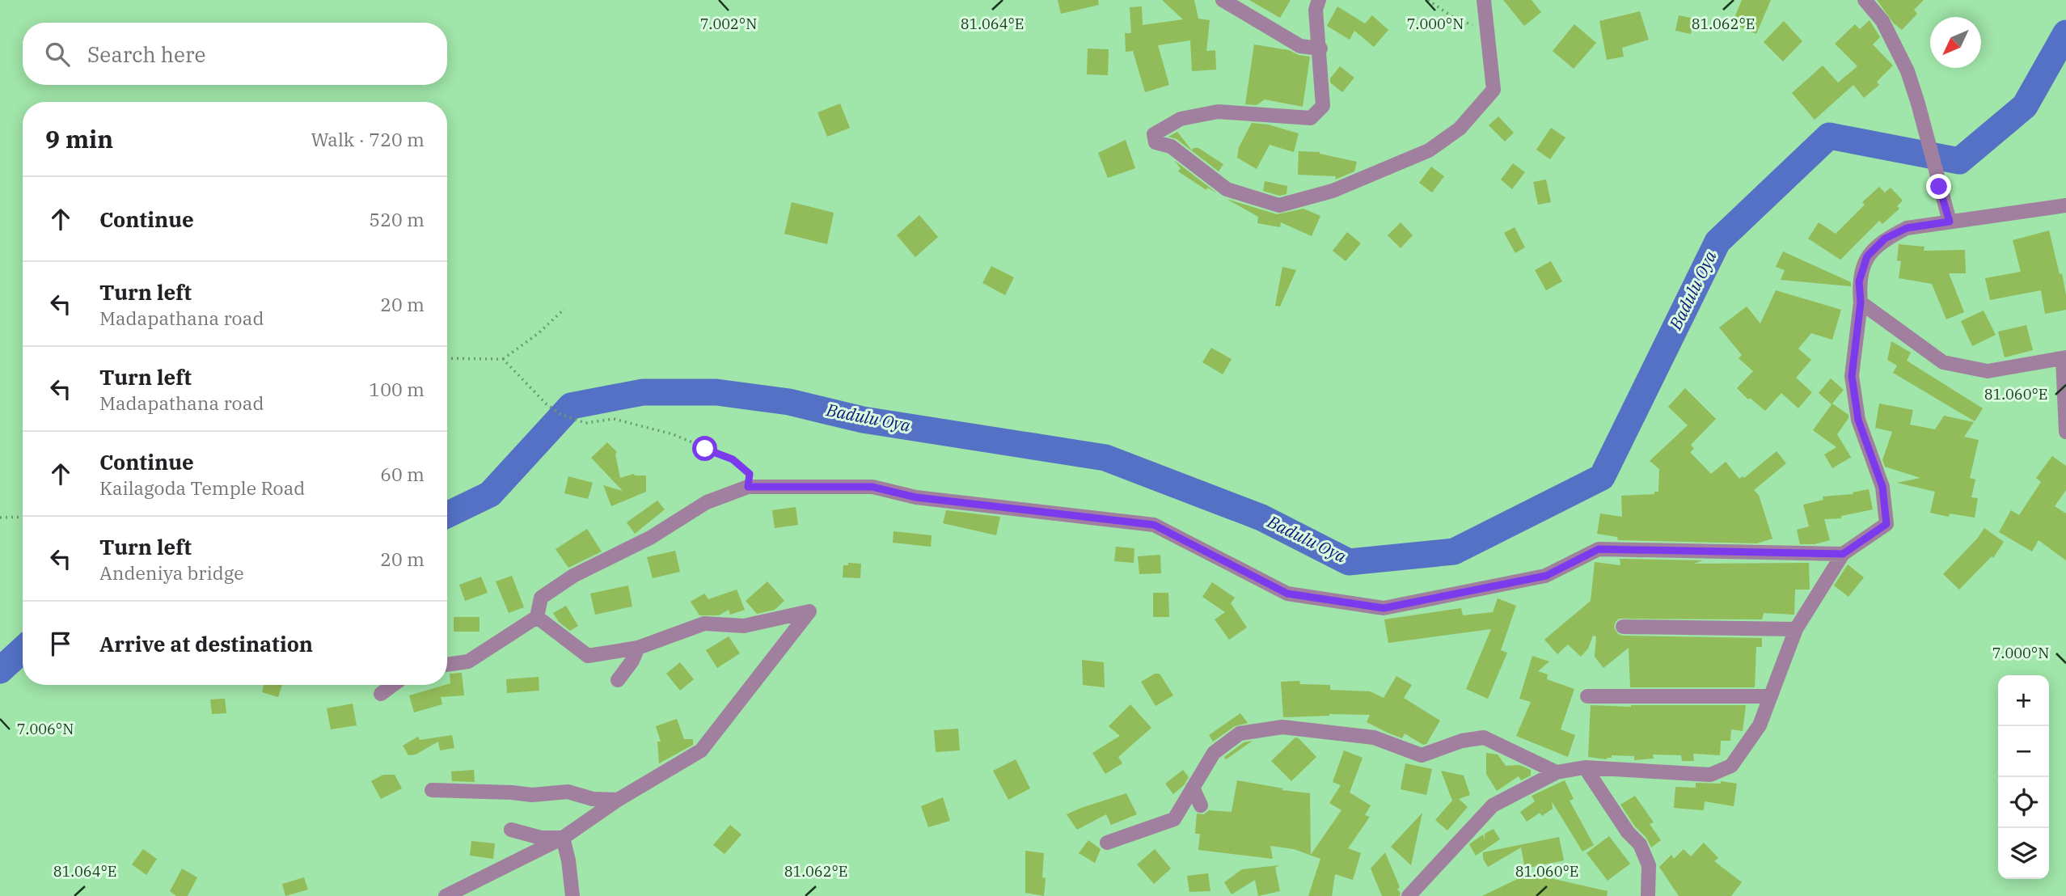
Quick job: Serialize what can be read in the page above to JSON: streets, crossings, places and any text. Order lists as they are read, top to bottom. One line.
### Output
{"water":["Badulu Oya"],"north":"bottom left","page":{"search":"Search here","heading":["9 min","Walk · 720 m"],"list":[["Continue","520 m"],["Turn left","Madapathana road","20 m"],["Turn left","Madapathana road","100 m"],["Continue","Kailagoda Temple Road","60 m"],["Turn left","Andeniya bridge","20 m"],"Arrive at destination"],"map_buttons":["+","−"]},"coordinates":["81.064°E","81.062°E","7.002°N","7.000°N","81.060°E","7.006°N"]}
